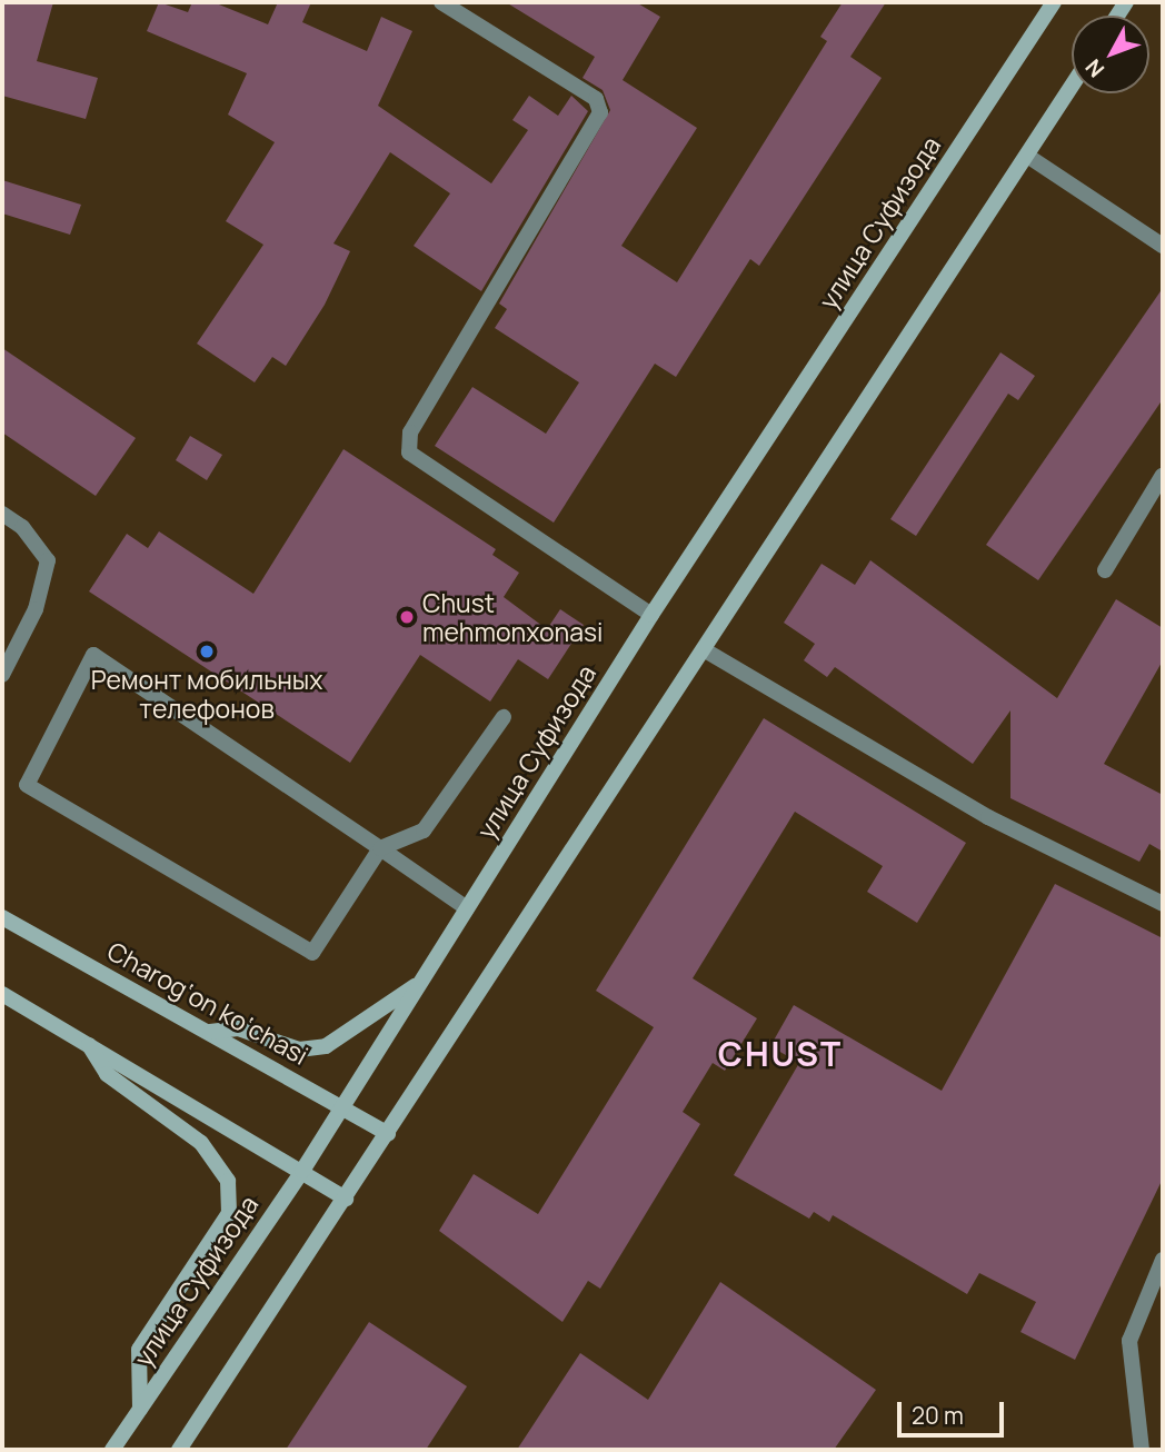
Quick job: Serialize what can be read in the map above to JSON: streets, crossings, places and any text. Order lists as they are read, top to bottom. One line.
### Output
{"streets":{"main road":["улица Суфизода","Charog‘on ko‘chasi"]},"crossings":[["улица Суфизода","Charog‘on ko‘chasi"]],"districts":["CHUST"],"places":["Chust mehmonxonasi","Ремонт мобильных телефонов"],"scale_bar":"20 m","north":"bottom left"}
